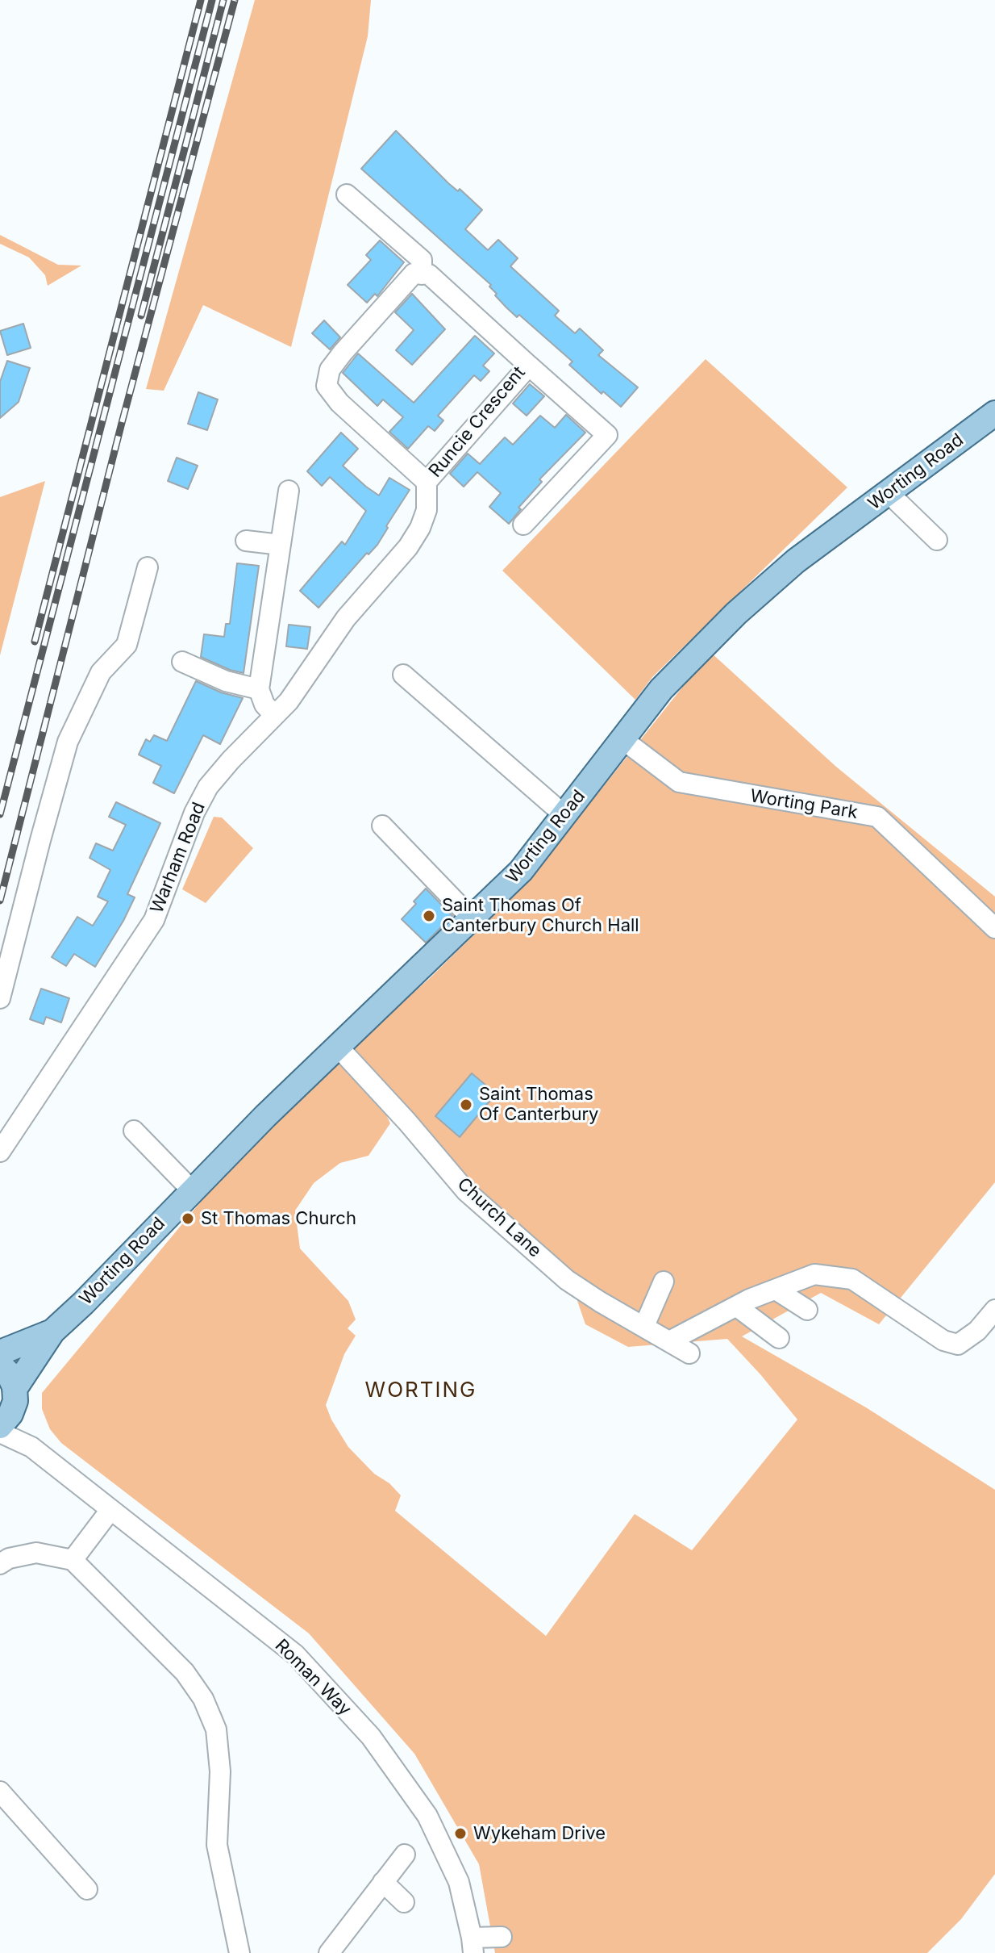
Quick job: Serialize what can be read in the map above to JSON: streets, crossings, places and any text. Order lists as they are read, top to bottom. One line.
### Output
{"streets":{"main road":["Worting Road"],"street":["Runcie Crescent","Worting Park","Warham Road","Church Lane","Roman Way"]},"crossings":[["Runcie Crescent","Warham Road"],["Worting Road","Worting Park"],["Worting Road","Church Lane"]],"districts":["WORTING"],"places":["Saint Thomas Of Canterbury Church Hall","Saint Thomas Of Canterbury","St Thomas Church","Wykeham Drive"]}
